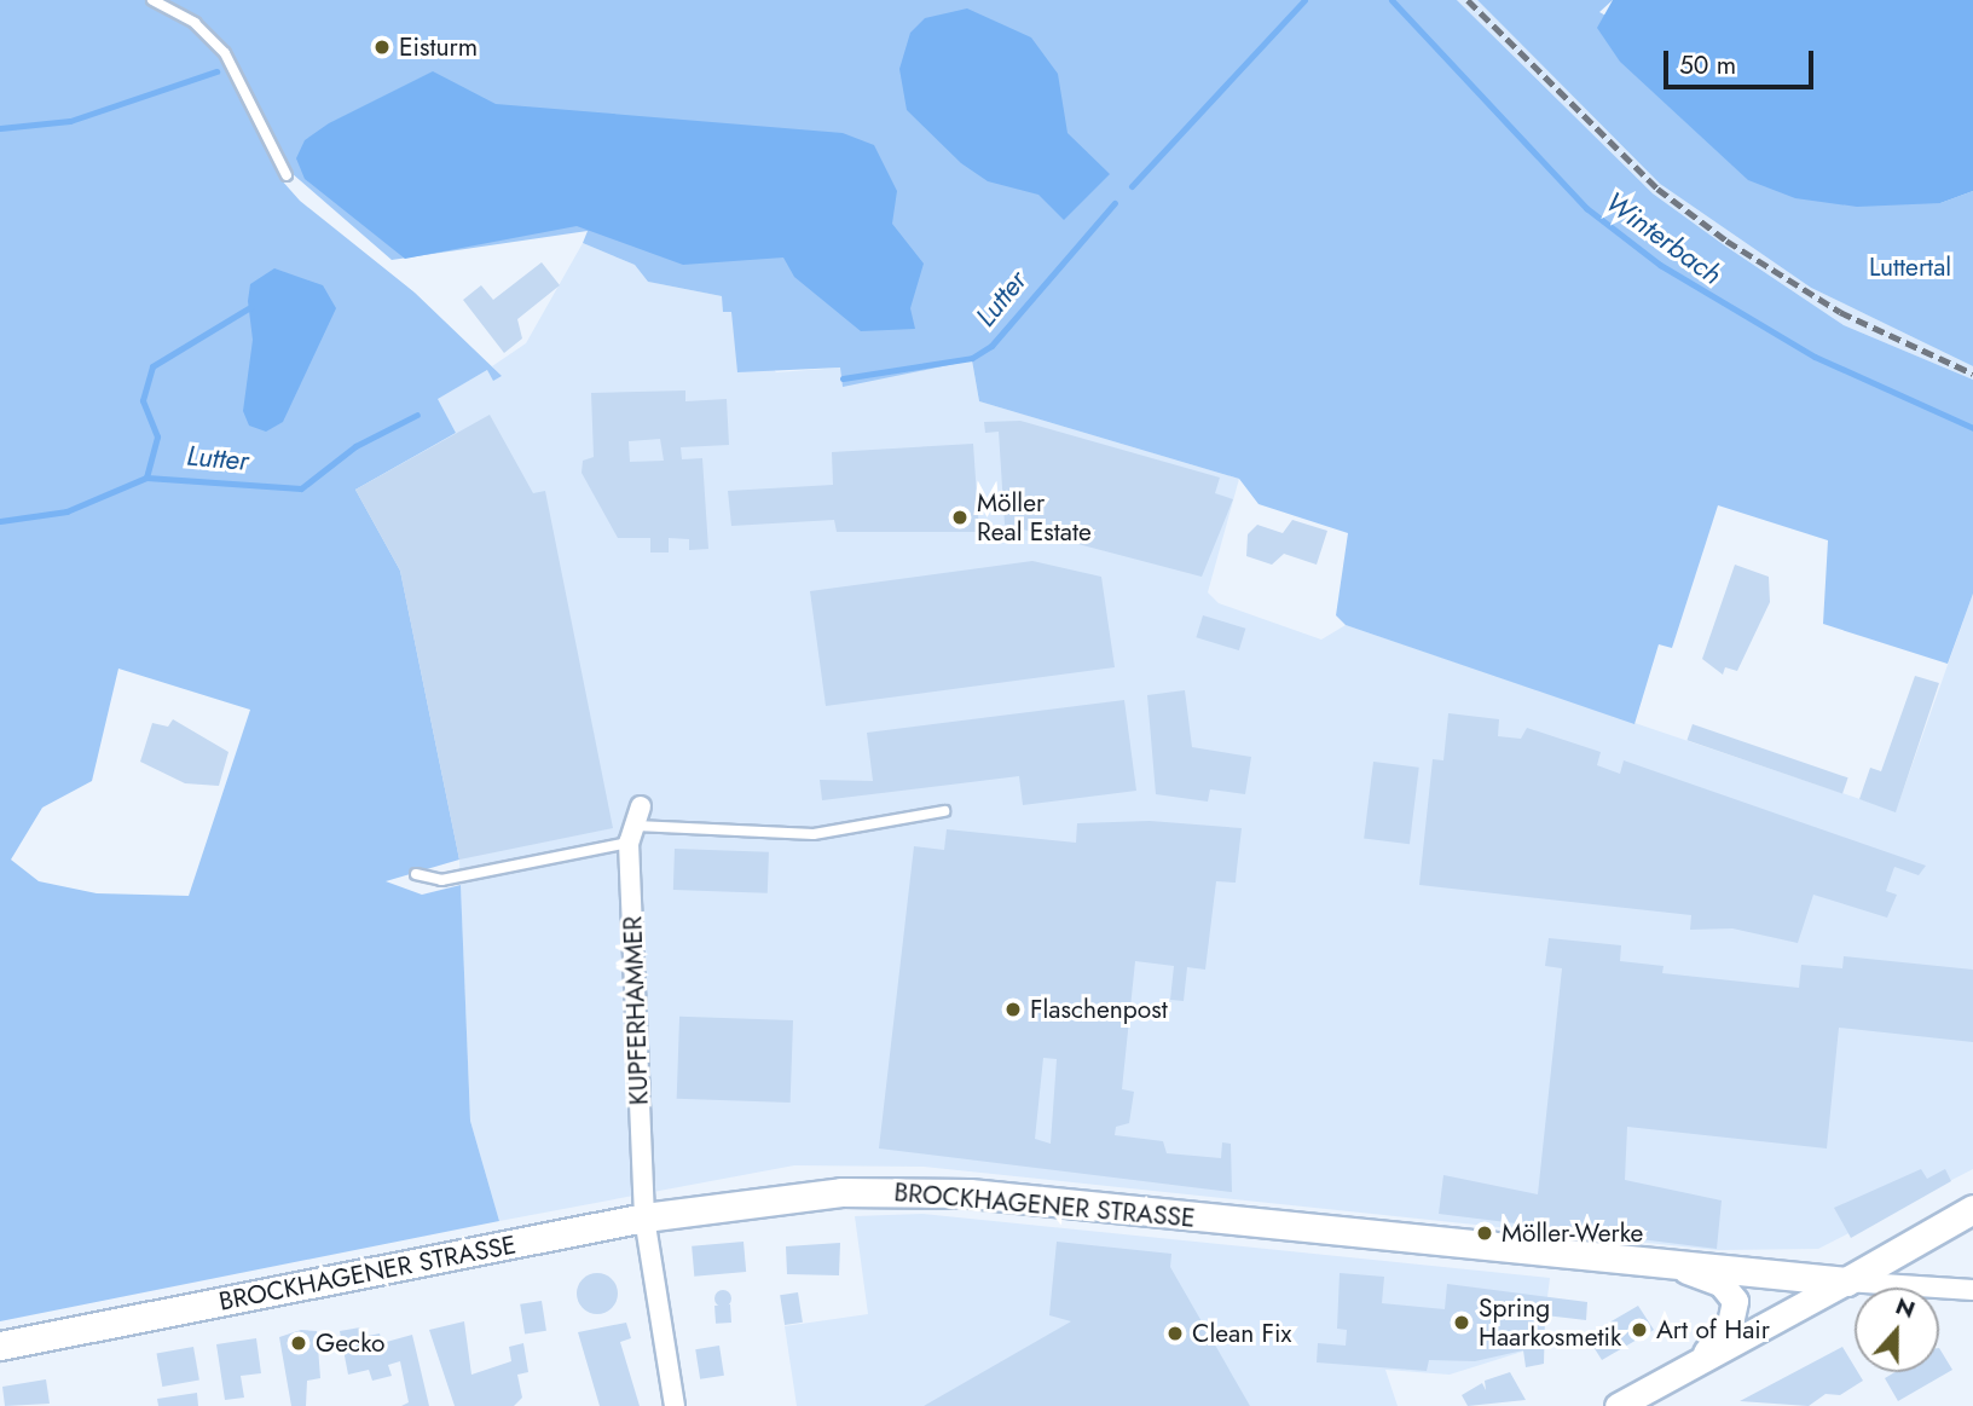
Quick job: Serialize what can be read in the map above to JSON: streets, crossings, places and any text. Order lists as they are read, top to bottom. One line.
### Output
{"streets":{"main road":["BROCKHAGENER STRASSE"],"street":["KUPFERHAMMER"]},"crossings":[["KUPFERHAMMER","BROCKHAGENER STRASSE"]],"water":["Winterbach","Lutter"],"parks":["Luttertal"],"places":["Eisturm","Möller Real Estate","Flaschenpost","Möller-Werke","Spring Haarkosmetik","Art of Hair","Clean Fix","Gecko"],"scale_bar":"50 m","north":"top"}
